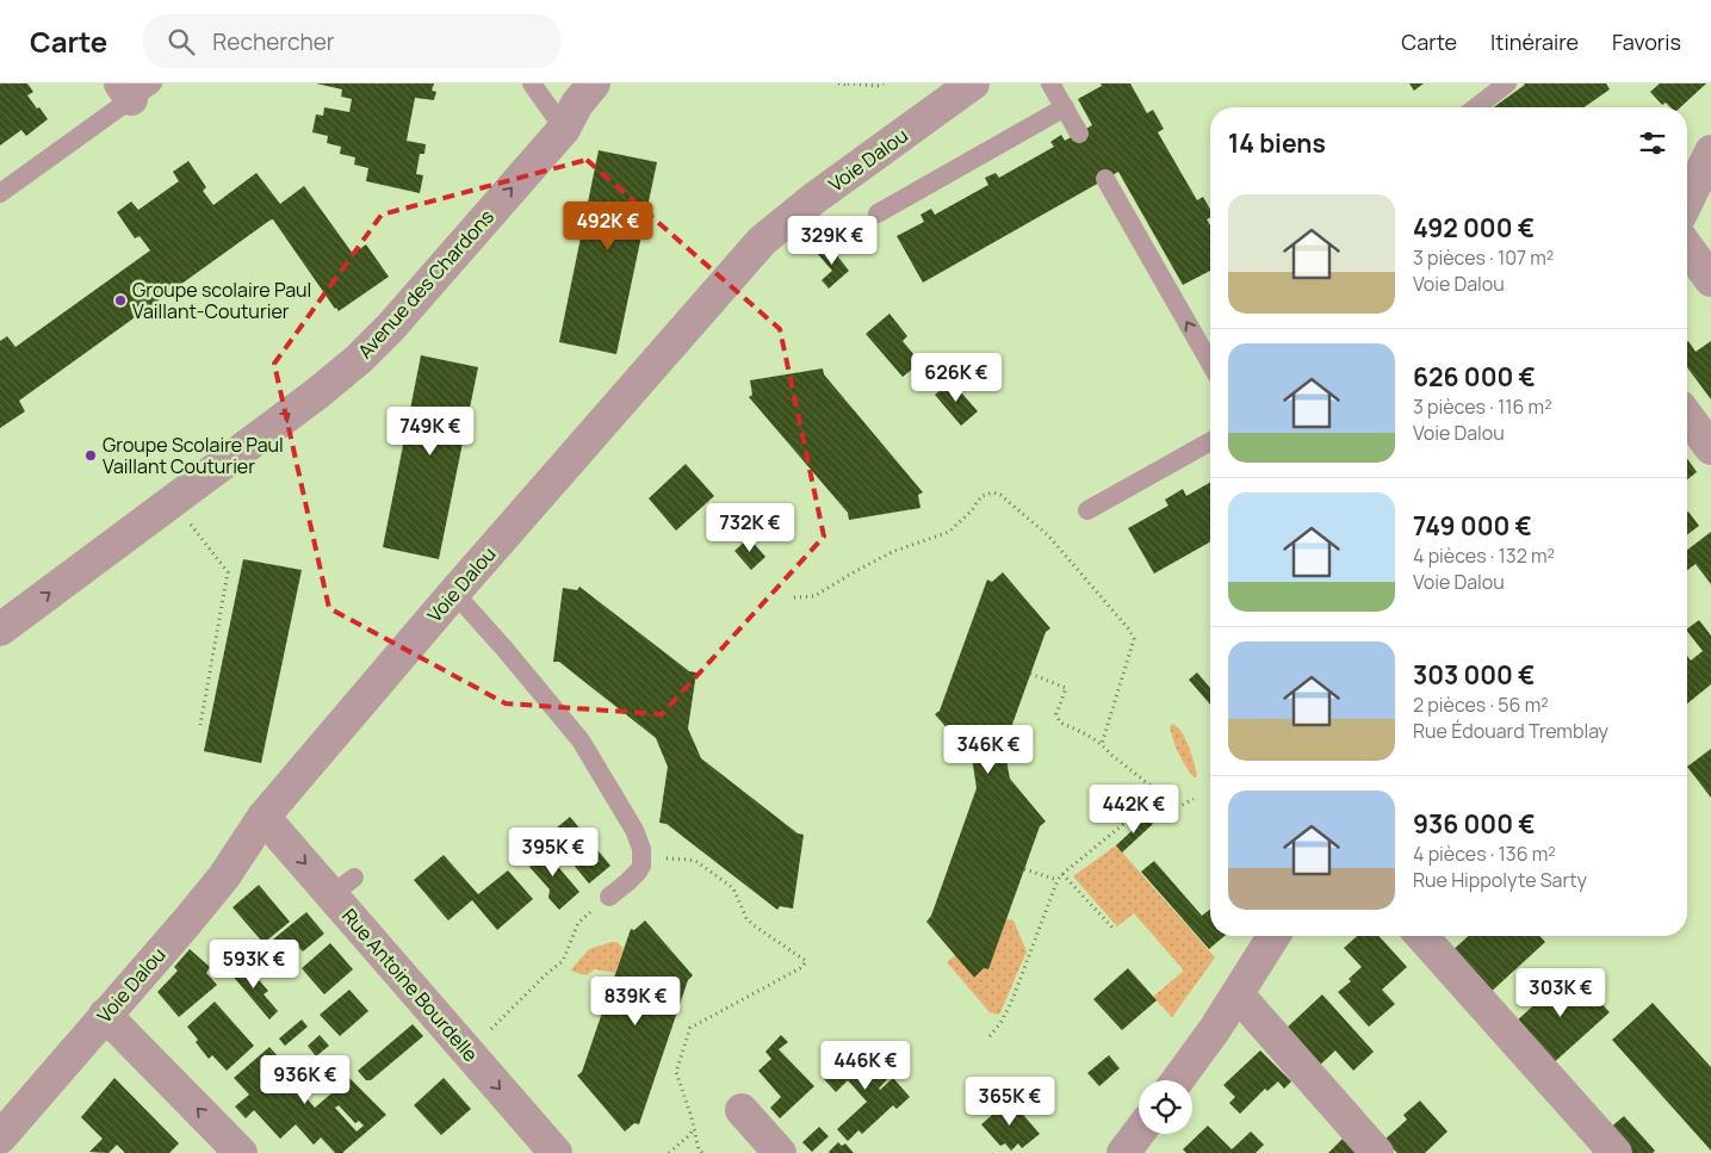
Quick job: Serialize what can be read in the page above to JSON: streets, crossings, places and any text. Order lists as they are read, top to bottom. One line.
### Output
{"streets":{"street":["Voie Dalou","Avenue des Chardons","Rue Antoine Bourdelle"]},"crossings":[["Voie Dalou","Rue Antoine Bourdelle"]],"one_way":["Avenue des Chardons"],"places":["Groupe scolaire Paul Vaillant-Couturier","Groupe Scolaire Paul Vaillant Couturier"],"page":{"header":"Carte","search":"Rechercher","nav":["Carte","Itinéraire","Favoris"],"heading":"14 biens","list":[{"name":"492 000 €","note":"3 pièces · 107 m² · Voie Dalou"},{"name":"626 000 €","note":"3 pièces · 116 m² · Voie Dalou"},{"name":"749 000 €","note":"4 pièces · 132 m² · Voie Dalou"},{"name":"303 000 €","note":"2 pièces · 56 m² · Rue Édouard Tremblay"},{"name":"936 000 €","note":"4 pièces · 136 m² · Rue Hippolyte Sarty"}],"price":["492K €","329K €","626K €","749K €","732K €","346K €","442K €","395K €","593K €","303K €","839K €","446K €","936K €","365K €"]}}
